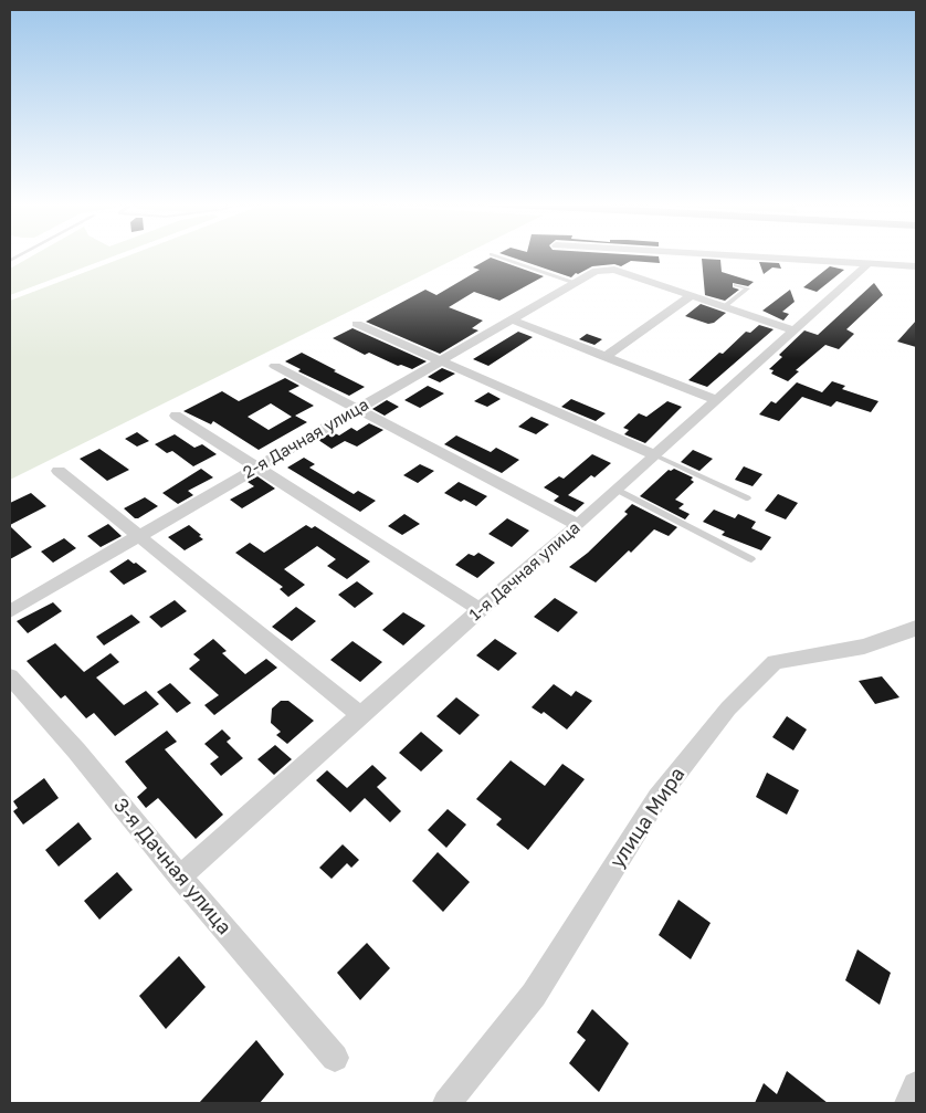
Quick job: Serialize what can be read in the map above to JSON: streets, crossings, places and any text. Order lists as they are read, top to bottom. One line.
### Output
{"streets":{"street":["2-я Дачная улица","1-я Дачная улица","улица Мира","3-я Дачная улица"]},"crossings":[["1-я Дачная улица","3-я Дачная улица"]]}
